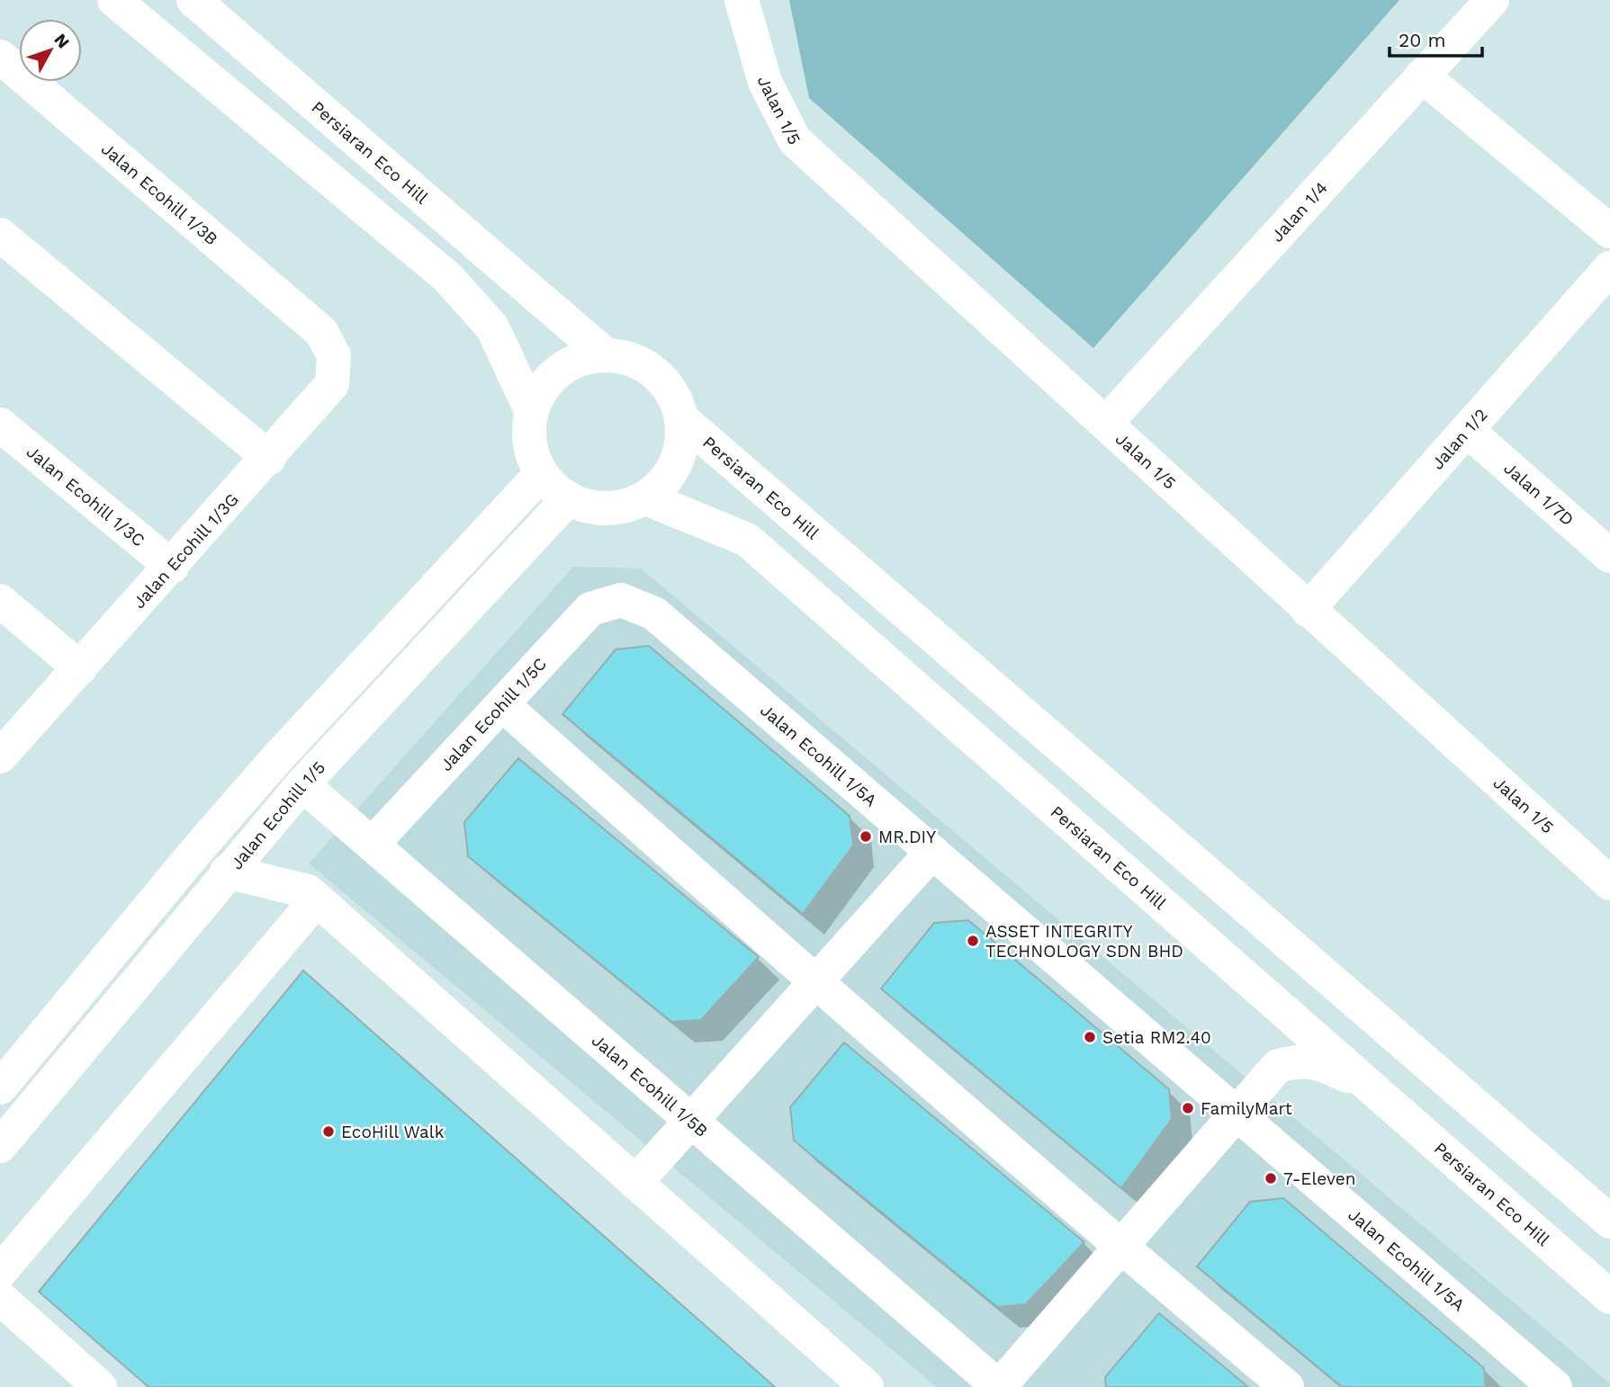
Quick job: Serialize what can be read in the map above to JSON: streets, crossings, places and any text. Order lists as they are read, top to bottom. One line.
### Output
{"streets":{"street":["Jalan 1/5","Persiaran Eco Hill","Jalan Ecohill 1/3B","Jalan 1/4","Jalan 1/2","Jalan 1/7D","Jalan Ecohill 1/3C","Jalan Ecohill 1/3G","Jalan Ecohill 1/5C","Jalan Ecohill 1/5A","Jalan Ecohill 1/5","Jalan Ecohill 1/5B"]},"crossings":[["Jalan 1/5","Jalan 1/4"],["Jalan 1/5","Jalan 1/2"],["Persiaran Eco Hill","Jalan Ecohill 1/5"],["Jalan Ecohill 1/3B","Jalan Ecohill 1/3G"],["Jalan 1/2","Jalan 1/7D"],["Jalan Ecohill 1/3C","Jalan Ecohill 1/3G"],["Jalan Ecohill 1/5C","Jalan Ecohill 1/5A"],["Jalan Ecohill 1/5C","Jalan Ecohill 1/5B"],["Jalan Ecohill 1/5","Jalan Ecohill 1/5B"]],"places":["MR.DIY","ASSET INTEGRITY TECHNOLOGY SDN BHD","Setia RM2.40","FamilyMart","EcoHill Walk","7-Eleven"],"scale_bar":"20 m","north":"top right"}
